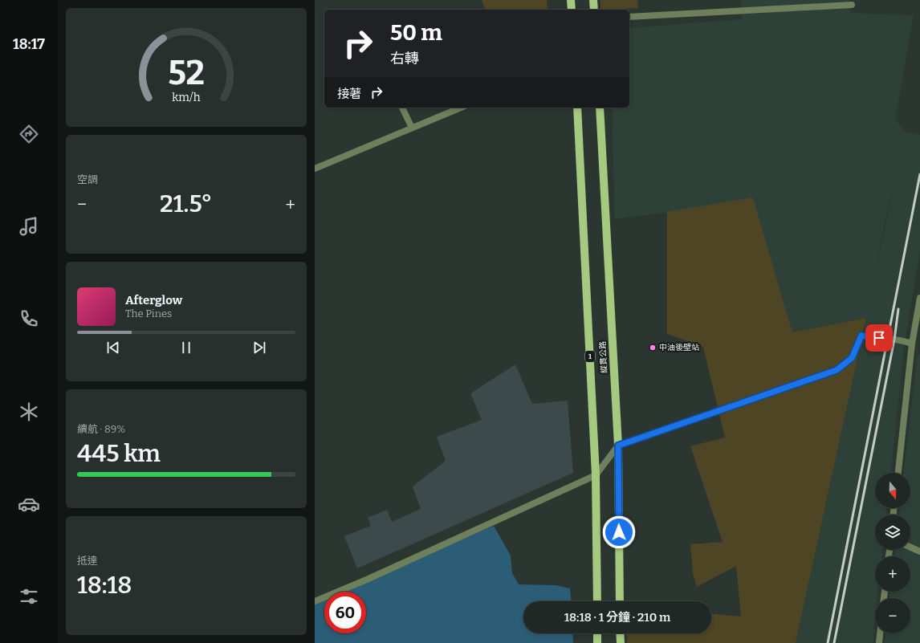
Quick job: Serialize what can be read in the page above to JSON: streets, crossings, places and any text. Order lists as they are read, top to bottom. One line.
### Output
{"streets":{"main road":["1","縱貫公路"]},"places":["中油後壁站"],"north":"bottom","page":{"tabs":"18:17","turn":["50 m","右轉"],"then":"接著","tile":["空調",["續航 · 89%","445 km"],["抵達","18:18"]],"heat":["−","21.5°","+"],"song":["Afterglow","The Pines"],"map_buttons":["+","−"],"limit":"60","trip":"18:18 · 1 分鐘 · 210 m","gauge":["52","km/h"]}}
